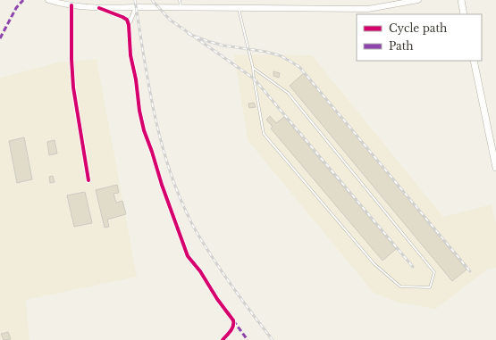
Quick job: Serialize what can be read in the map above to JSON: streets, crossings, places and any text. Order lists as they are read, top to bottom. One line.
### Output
{"legend":["Cycle path","Path"]}
